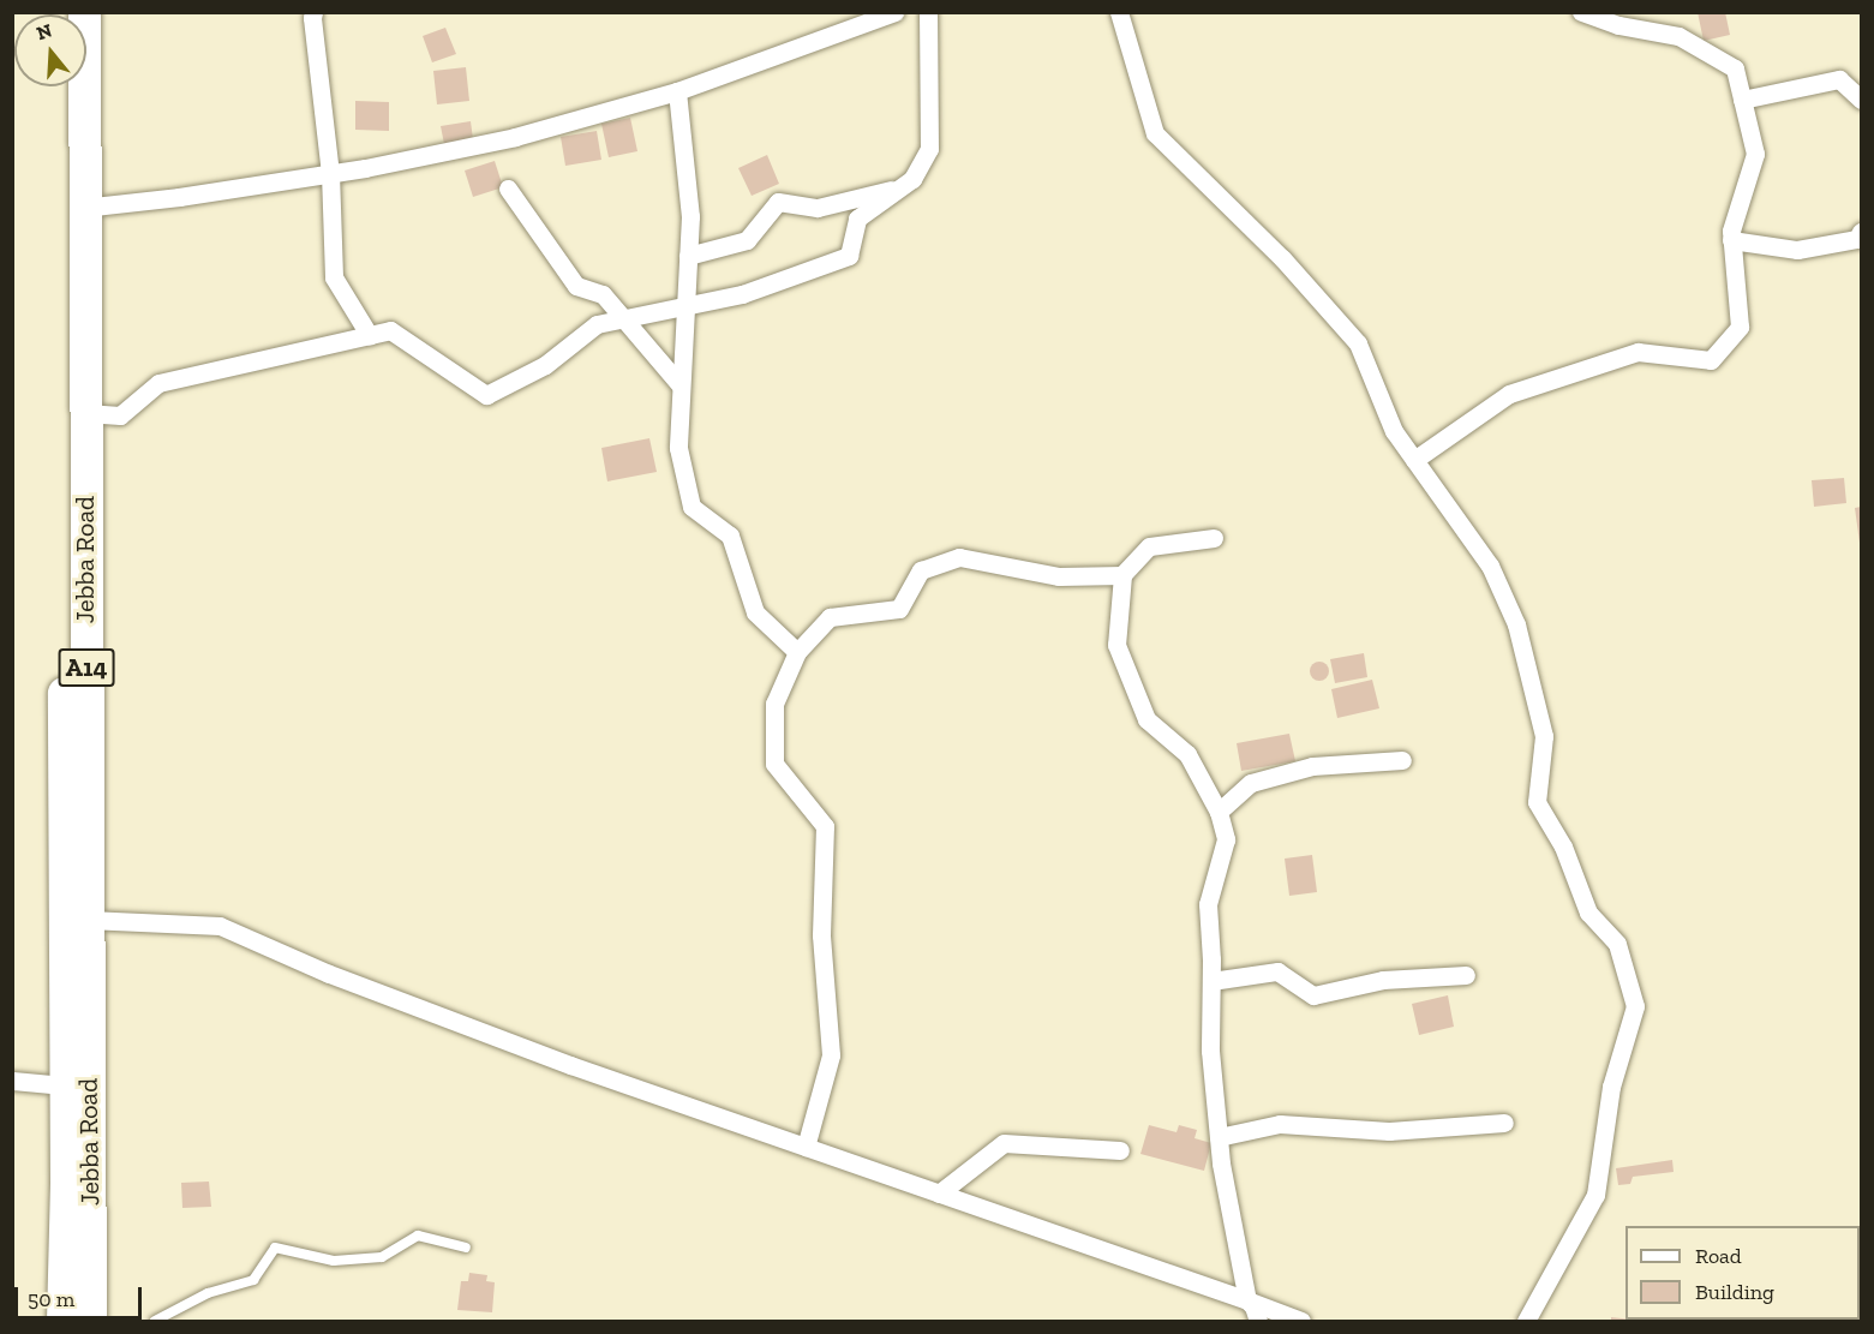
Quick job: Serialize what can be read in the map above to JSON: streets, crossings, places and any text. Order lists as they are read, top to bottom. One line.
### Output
{"streets":{"highway":["Jebba Road","A14"]},"legend":["Road","Building"],"scale_bar":"50 m","north":"top"}
